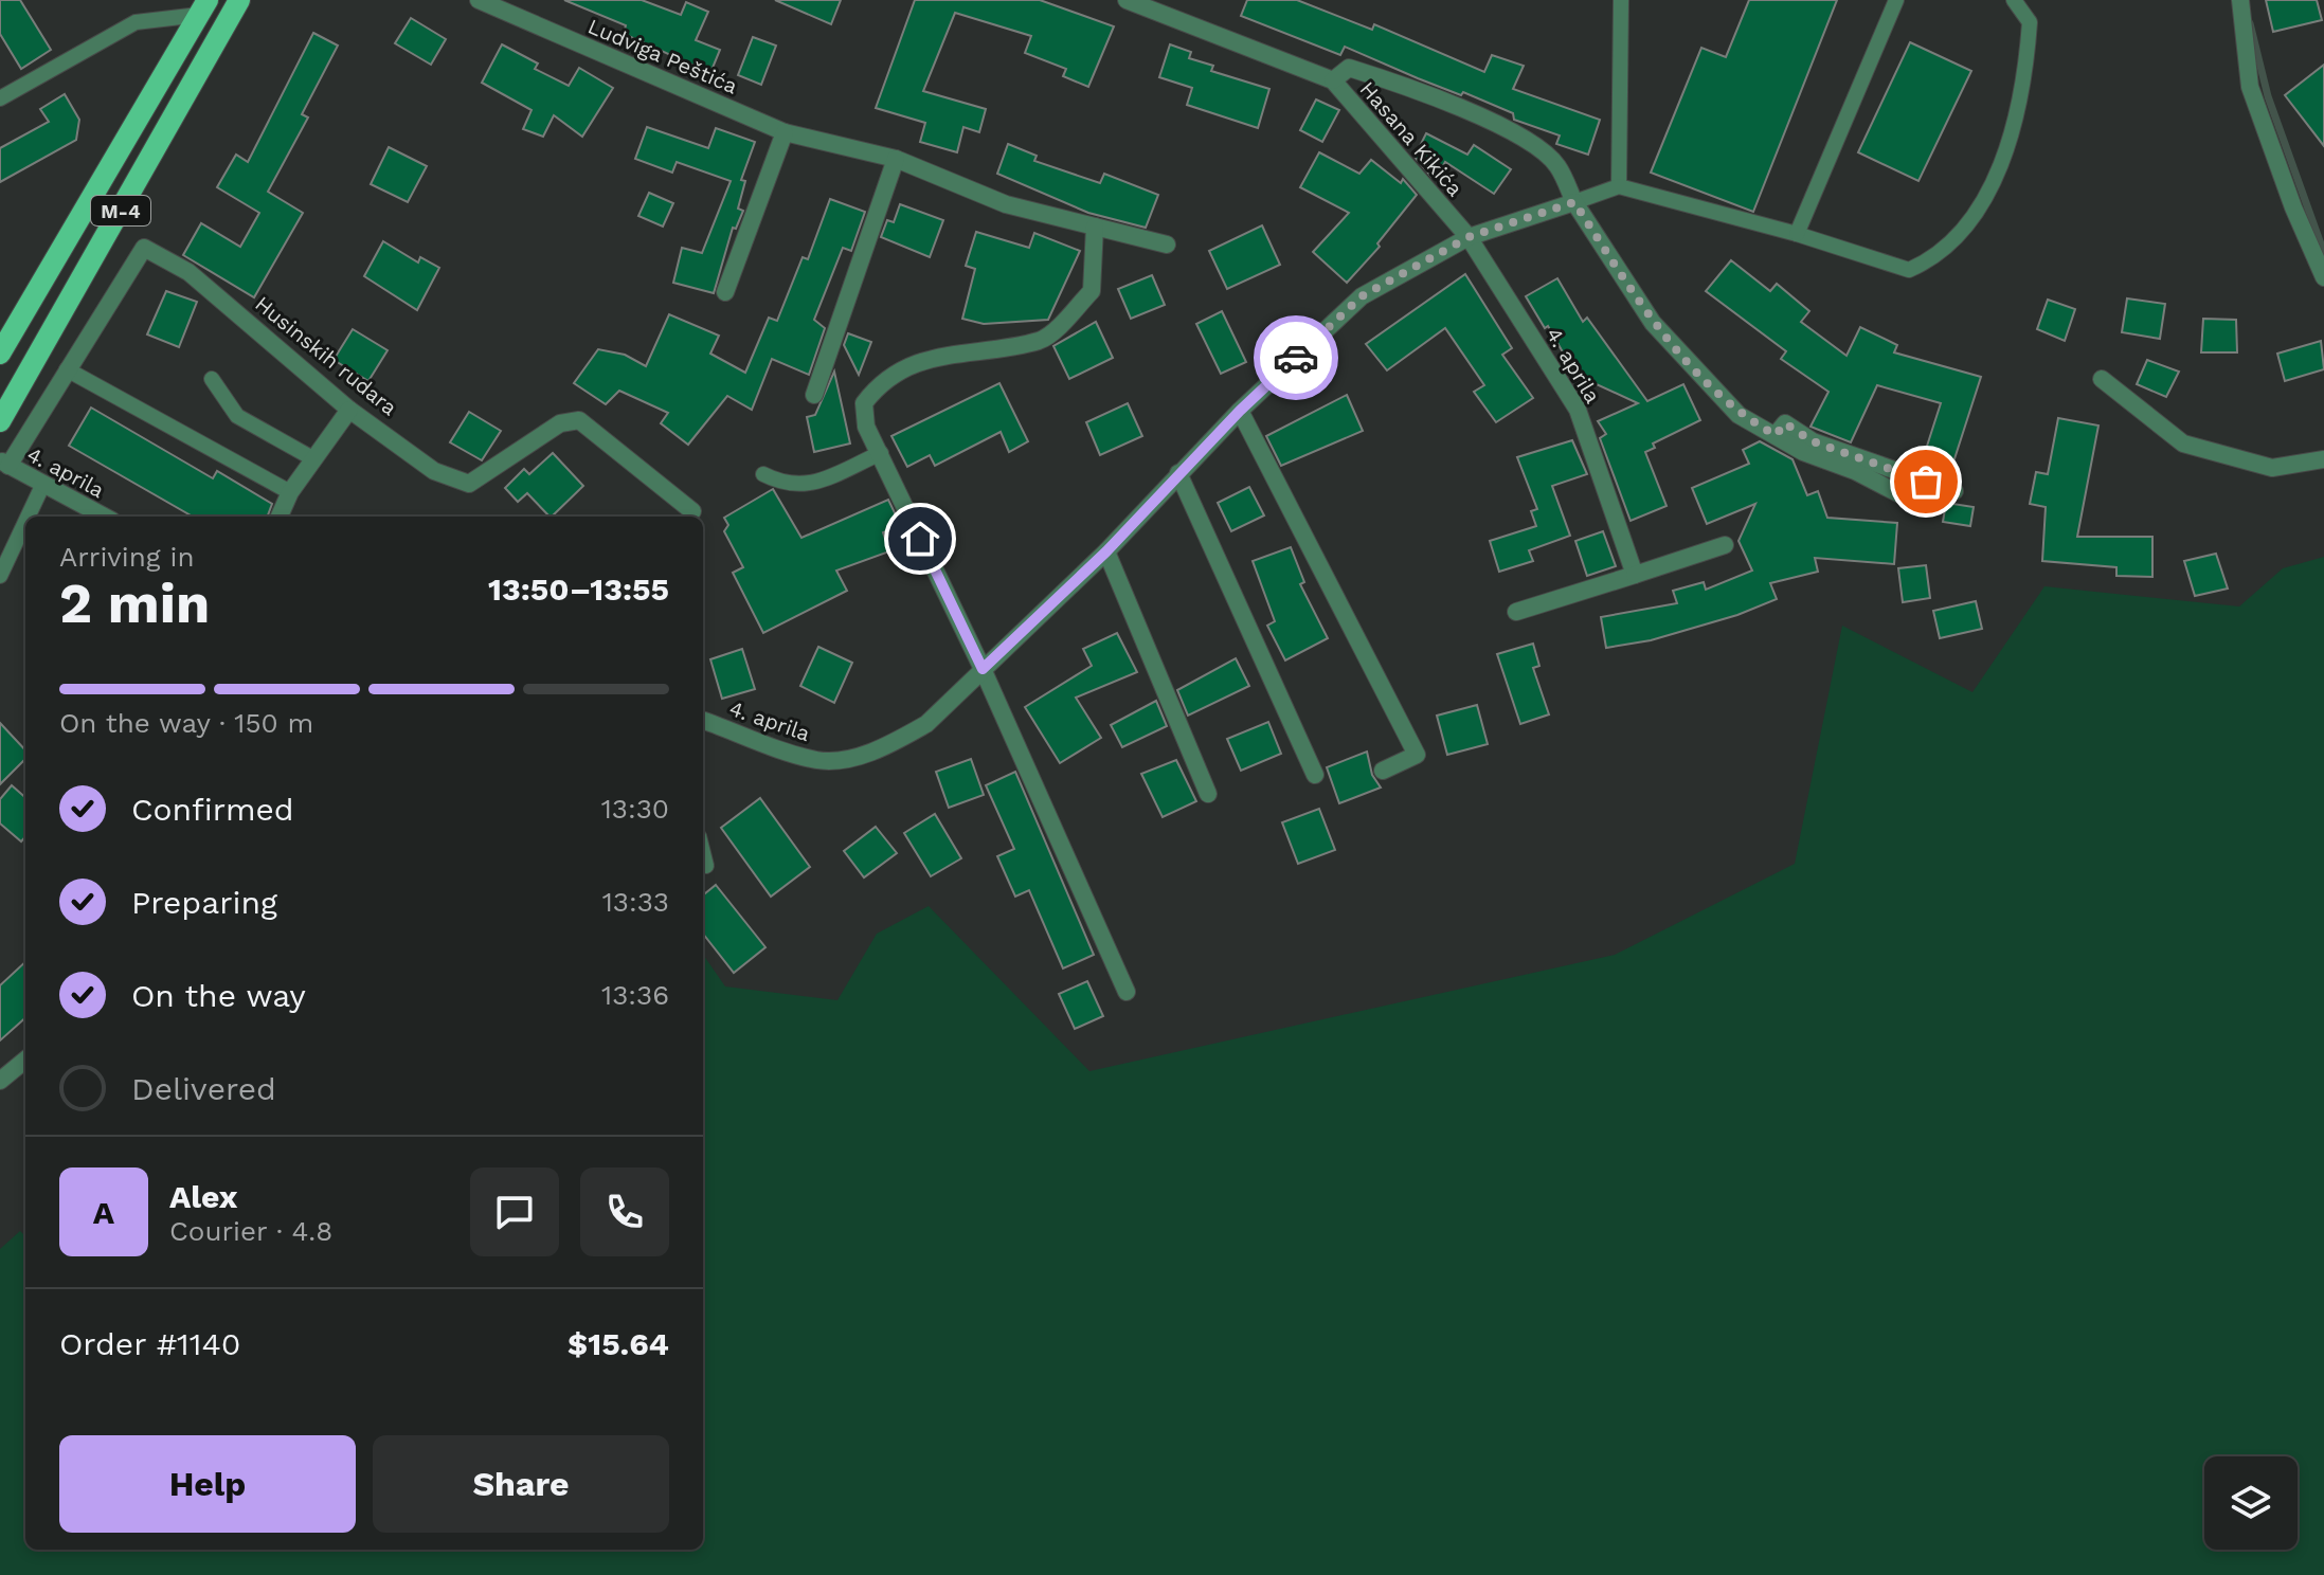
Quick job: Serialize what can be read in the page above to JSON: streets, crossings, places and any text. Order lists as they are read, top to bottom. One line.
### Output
{"streets":{"main road":["M-4"],"street":["Ludviga Peštića","Hasana Kikića","Husinskih rudara","4. aprila"]},"crossings":[["Hasana Kikića","4. aprila"],["Husinskih rudara","4. aprila"]],"page":{"heading":["2 min","Arriving in","13:50–13:55"],"panel":["Alex","Courier · 4.8","Order #1140","$15.64"],"bar":"On the way · 150 m","list":[["Confirmed","13:30"],["Preparing","13:33"],["On the way","13:36"],"Delivered"],"round":"A","buttons":["Help","Share"]}}
